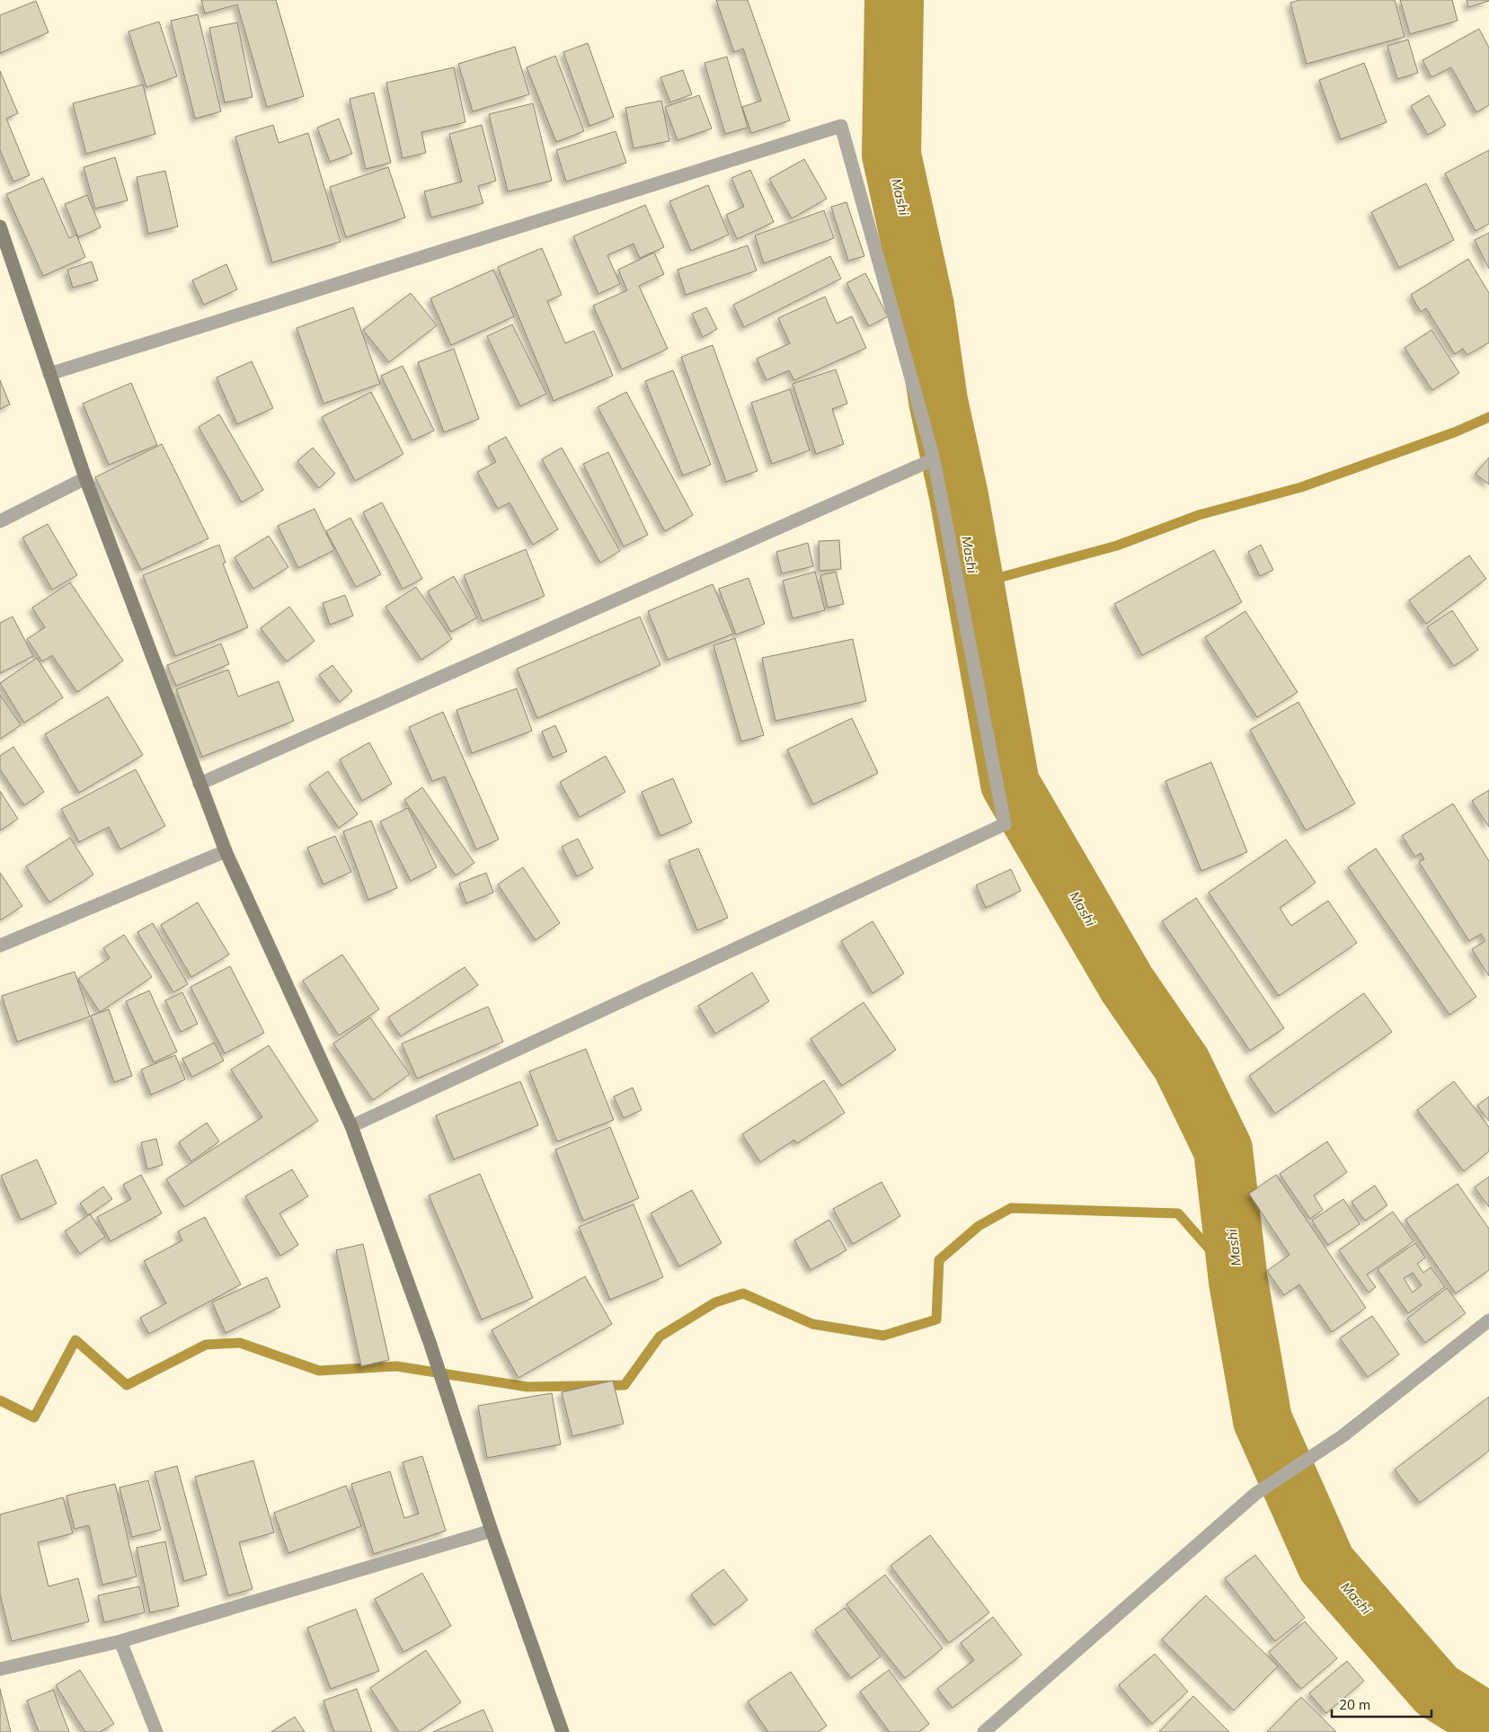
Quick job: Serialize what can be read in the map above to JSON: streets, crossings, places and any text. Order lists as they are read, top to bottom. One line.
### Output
{"water":["Mashi"],"scale_bar":"20 m"}
